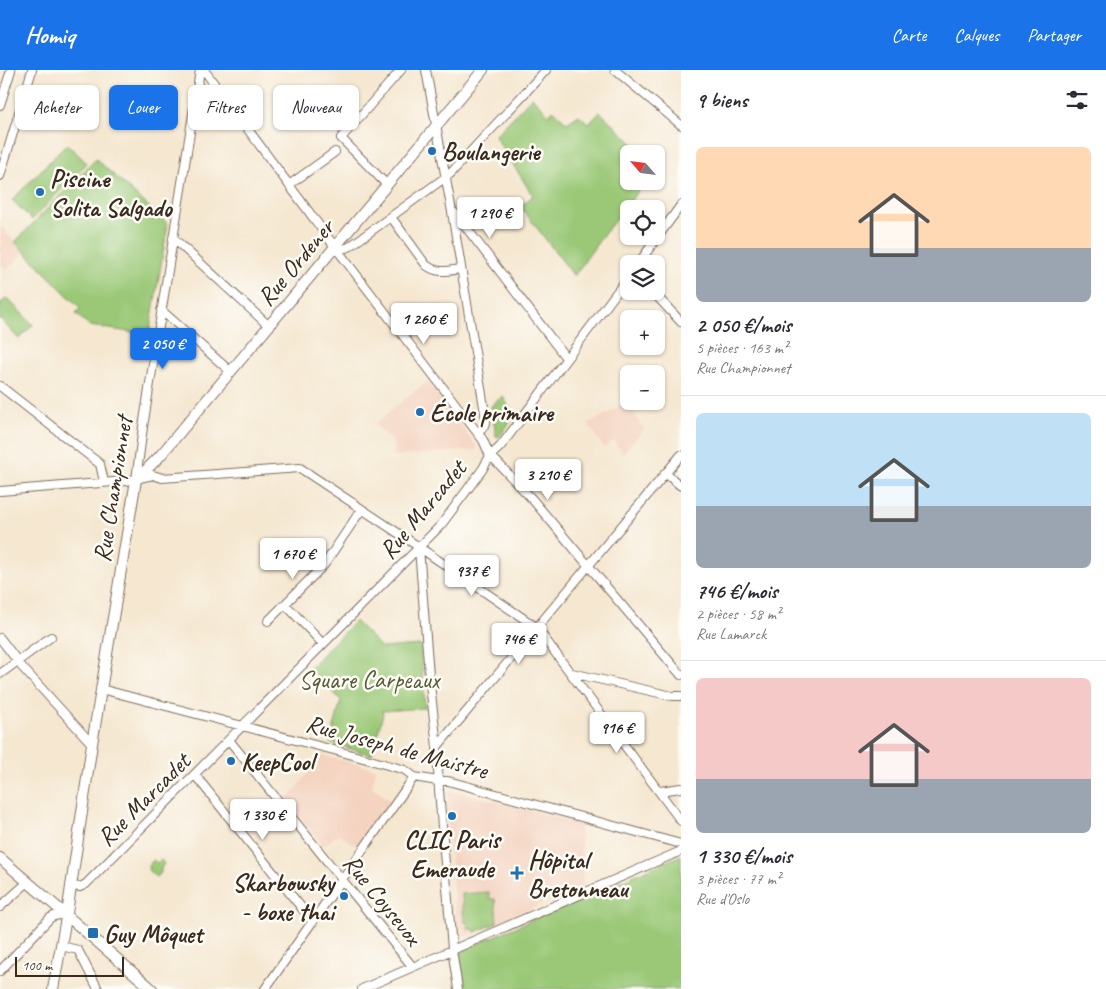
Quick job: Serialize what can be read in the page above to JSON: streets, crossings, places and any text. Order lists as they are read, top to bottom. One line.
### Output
{"streets":{"main road":["Rue Ordener","Rue Championnet"],"street":["Rue Marcadet","Rue Joseph de Maistre","Rue Coysevox"]},"crossings":[["Rue Ordener","Rue Championnet"],["Rue Championnet","Rue Marcadet"],["Rue Championnet","Rue Joseph de Maistre"],["Rue Marcadet","Rue Joseph de Maistre"],["Rue Marcadet","Rue Coysevox"]],"parks":["Square Carpeaux"],"places":{"other":["Boulangerie","Piscine Solita Salgado","École primaire","KeepCool","CLIC Paris Emeraude","Skarbowsky - boxe thai"],"health":["Hôpital Bretonneau"],"transit":["Guy Môquet"]},"scale_bar":"100 m","north":"top left","page":{"header":"Homiq","nav":["Carte","Calques","Partager"],"heading":"9 biens","chip":["Acheter","Louer","Filtres","Nouveau"],"list":[{"name":"2 050 €/mois","note":"5 pièces · 163 m² · Rue Championnet"},{"name":"746 €/mois","note":"2 pièces · 58 m² · Rue Lamarck"},{"name":"1 330 €/mois","note":"3 pièces · 77 m² · Rue d'Oslo"}],"map_buttons":["+","−"],"price":["1 290 €","1 260 €","2 050 €","3 210 €","1 670 €","937 €","746 €","916 €","1 330 €"],"scale":"100 m"}}
